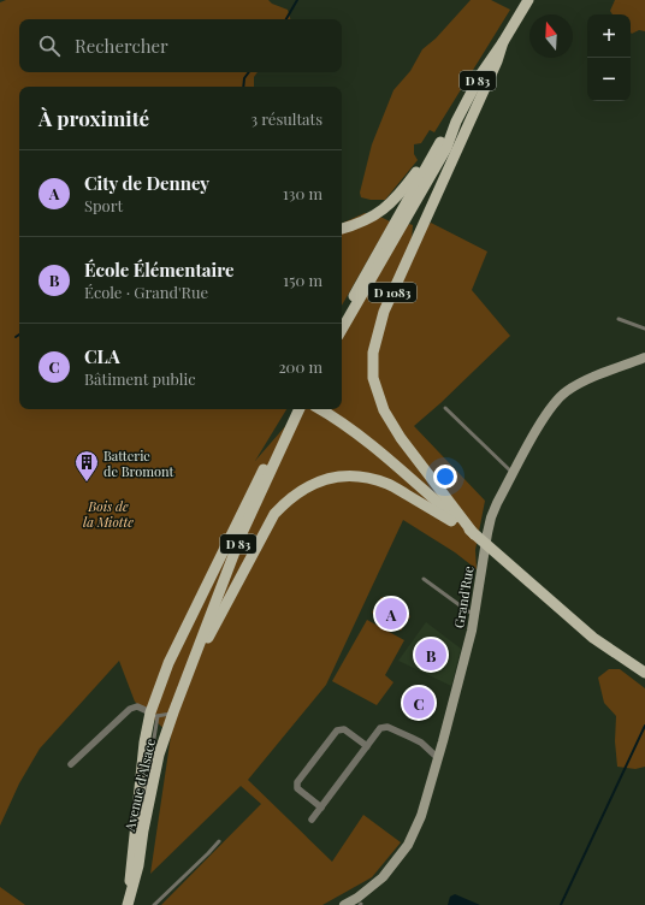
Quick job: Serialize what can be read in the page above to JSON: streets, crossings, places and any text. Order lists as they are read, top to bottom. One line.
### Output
{"streets":{"main road":["D 83","D 1083","Avenue d'Alsace"],"street":["Grand'Rue"]},"crossings":[["D 83","D 1083"],["D 83","Avenue d'Alsace"],["D 1083","Avenue d'Alsace"]],"parks":["Bois de la Miotte"],"places":{"building":["Batterie de Bromont"]},"north":"top","page":{"map_buttons":["+","−"],"search":"Rechercher","heading":["À proximité","3 résultats"],"list":[{"mark":"A","name":"City de Denney","note":"Sport","value":"130 m"},{"mark":"B","name":"École Élémentaire","note":"École · Grand'Rue","value":"150 m"},{"mark":"C","name":"CLA","note":"Bâtiment public","value":"200 m"}],"pins":["A","B","C"]}}
